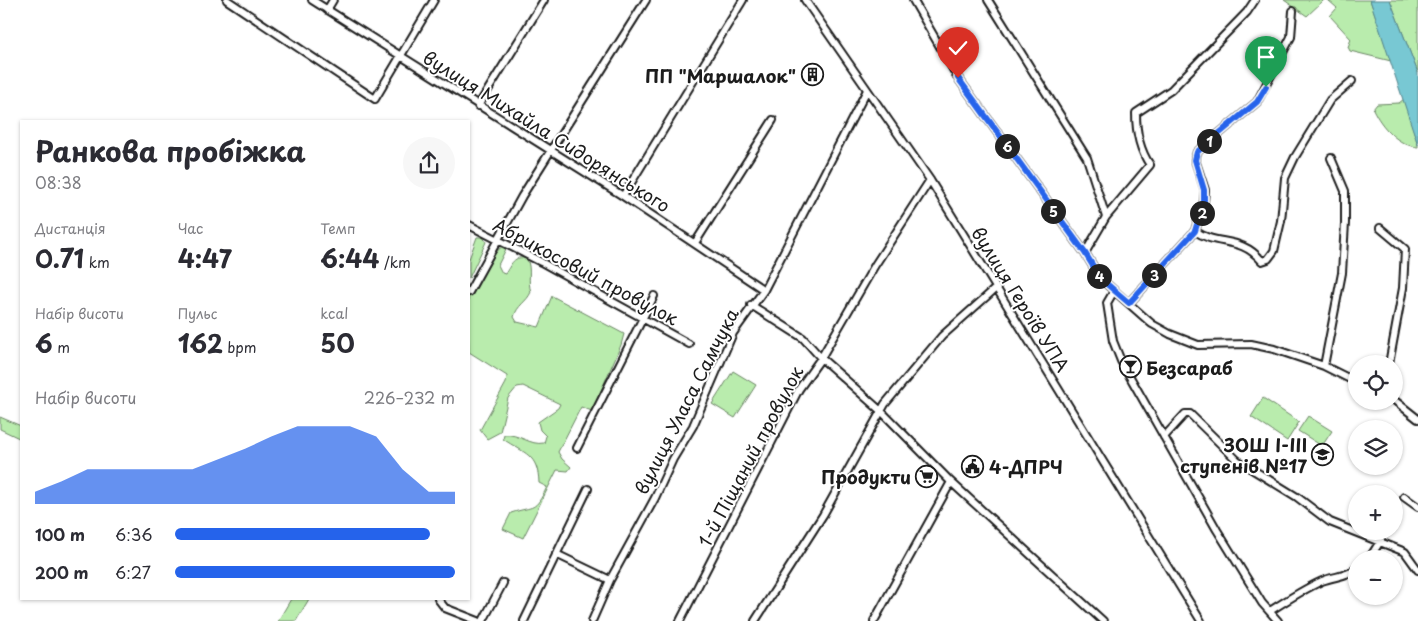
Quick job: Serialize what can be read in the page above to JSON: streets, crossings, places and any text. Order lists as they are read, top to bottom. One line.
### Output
{"streets":{"street":["вулиця Михайла Сидорянського","Абрикосовий провулок","вулиця Героїв УПА","вулиця Уласа Самчука","1-й Піщаний провулок"]},"crossings":[["вулиця Михайла Сидорянського","вулиця Уласа Самчука"],["вулиця Героїв УПА","вулиця Уласа Самчука"],["вулиця Героїв УПА","1-й Піщаний провулок"]],"places":{"building":["ПП \"Маршалок\""],"bar":["Безсараб"],"school or university":["ЗОШ І-ІІІ ступенів №17"],"public building":["4-ДПРЧ"],"supermarket":["Продукти"]},"page":{"heading":["Ранкова пробіжка","08:38"],"pins":["1","6","5","2","3","4"],"stats":[["Дистанція","0.71 km"],["Час","4:47"],["Темп","6:44 /km"],["Набір висоти","6 m"],["Пульс","162 bpm"],["kcal","50"]],"map_buttons":["+","−"],"chart":["Набір висоти","226–232 m"],"list":[{"name":"100 m","note":"6:36"},{"name":"200 m","note":"6:27"}]}}
